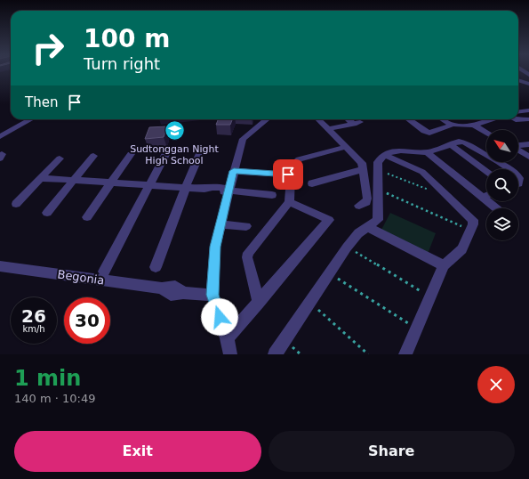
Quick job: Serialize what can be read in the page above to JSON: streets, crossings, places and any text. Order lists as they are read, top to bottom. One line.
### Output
{"streets":{"street":["Begonia"]},"places":{"school or university":["Sudtonggan Night High School"]},"north":"top left","page":{"turn":["100 m","Turn right"],"then":"Then","speed":"26 km/h","limit":"30","heading":["1 min","140 m · 10:49"],"buttons":["Exit","Share"]}}
